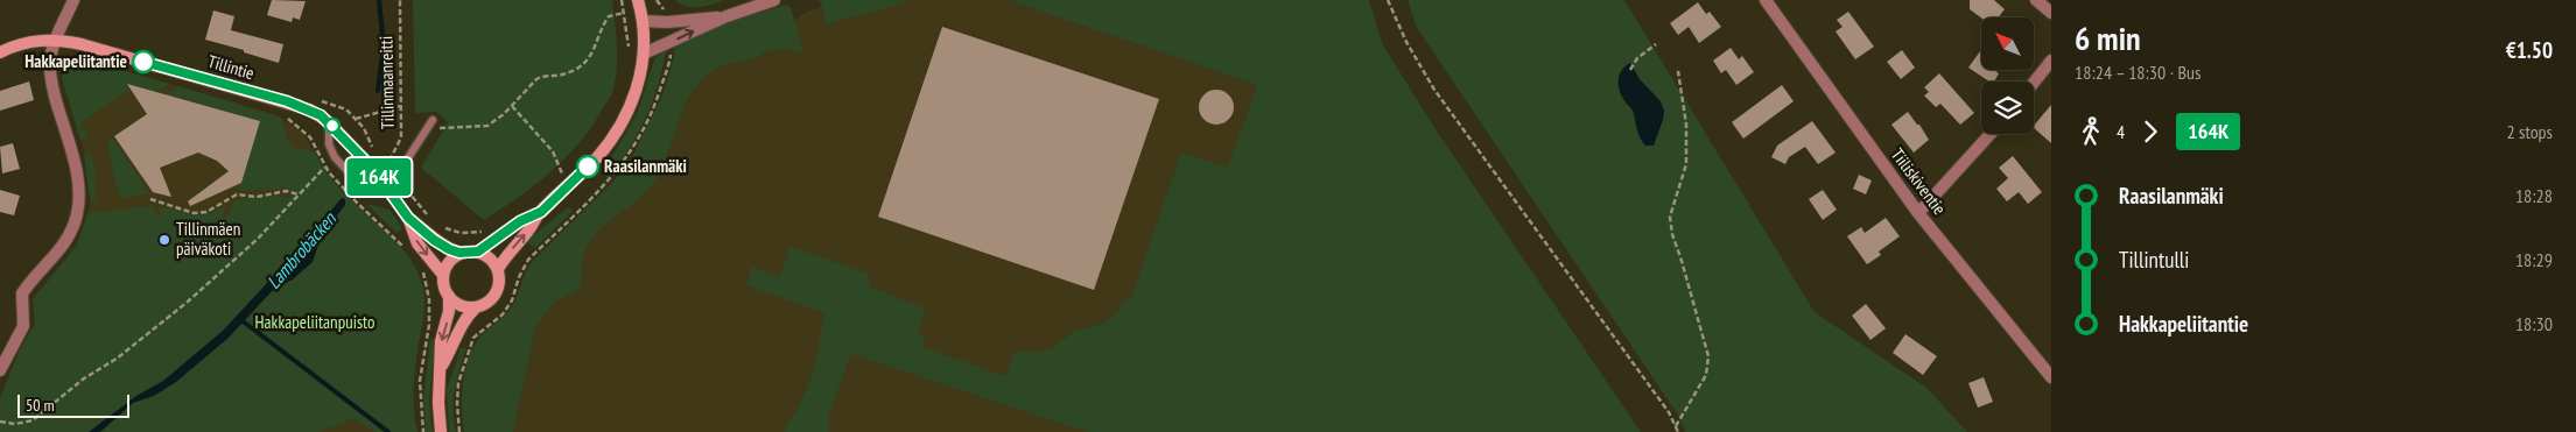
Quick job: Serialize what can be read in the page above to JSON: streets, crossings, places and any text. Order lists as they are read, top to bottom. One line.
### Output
{"streets":{"street":["Tillintie","Tiiliskiventie"],"path":["Tillinmaanreitti"]},"water":["Lambrobäcken"],"parks":["Hakkapeliitanpuisto"],"places":["Hakkapeliitantie","Raasilanmäki","Tillinmäen päiväkoti"],"lines":["bus line 164K"],"scale_bar":"50 m","north":"top left","page":{"on_map":"164K","heading":["6 min","18:24 – 18:30 · Bus","€1.50"],"legs":["4","164K","2 stops"],"list":[{"name":"Raasilanmäki","value":"18:28"},{"name":"Tillintulli","value":"18:29"},{"name":"Hakkapeliitantie","value":"18:30"}],"scale":"50 m"}}
